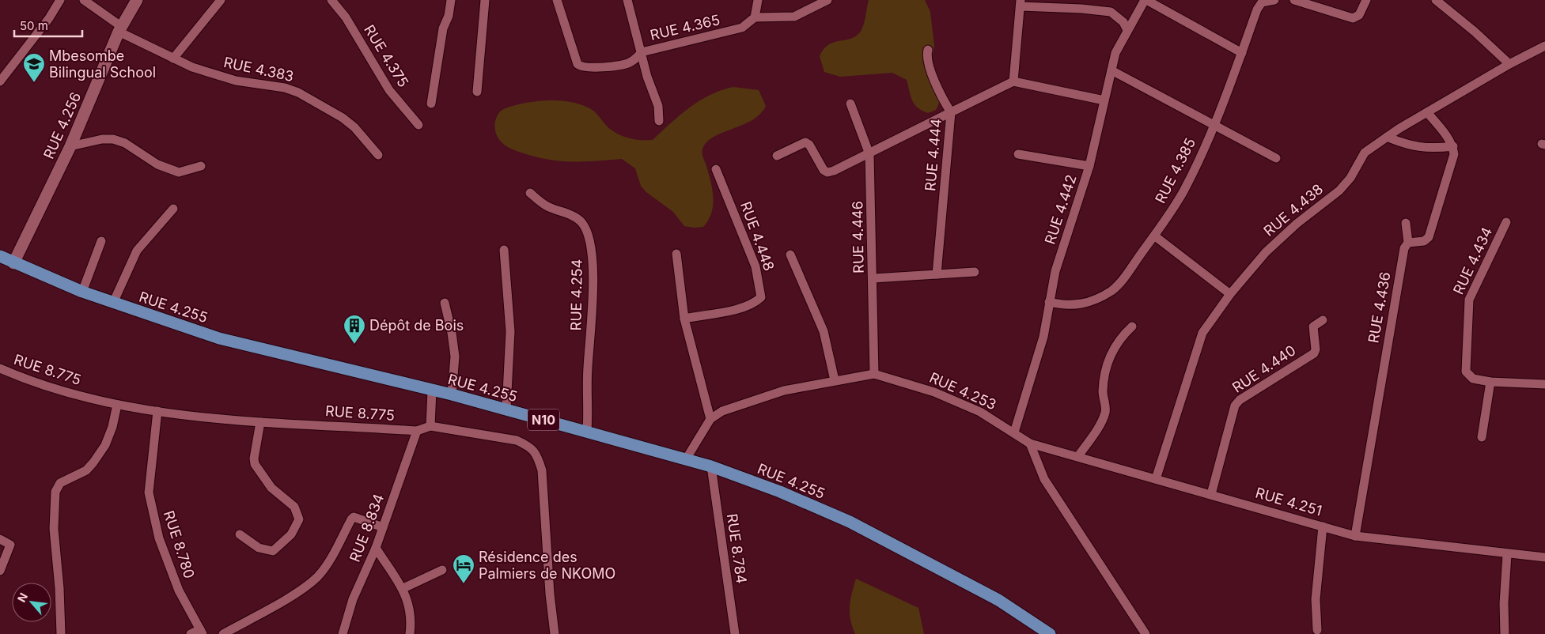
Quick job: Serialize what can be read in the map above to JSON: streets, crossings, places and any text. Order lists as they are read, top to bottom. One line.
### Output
{"streets":{"highway":["RUE 4.255","N10"],"street":["RUE 4.365","RUE 4.375","RUE 4.383","RUE 4.256","RUE 4.444","RUE 4.385","RUE 4.442","RUE 4.438","RUE 4.448","RUE 4.446","RUE 4.434","RUE 4.254","RUE 4.436","RUE 4.440","RUE 8.775","RUE 4.253","RUE 4.251","RUE 8.834","RUE 8.780","RUE 8.784"]},"crossings":[["RUE 4.383","RUE 4.256"],["RUE 4.256","RUE 4.255"],["RUE 4.385","RUE 4.442"],["RUE 4.442","RUE 4.253"],["RUE 4.438","RUE 4.251"],["RUE 4.446","RUE 4.253"],["RUE 4.254","RUE 4.255"],["RUE 4.255","RUE 4.253"],["RUE 4.255","RUE 8.784"],["RUE 4.436","RUE 4.251"],["RUE 4.440","RUE 4.251"],["RUE 8.775","RUE 8.834"],["RUE 8.775","RUE 8.780"],["RUE 4.253","RUE 4.251"]],"places":{"school or university":["Mbesombe Bilingual School"],"building":["Dépôt de Bois"],"hotel":["Résidence des Palmiers de NKOMO"]},"scale_bar":"50 m","north":"top left"}
